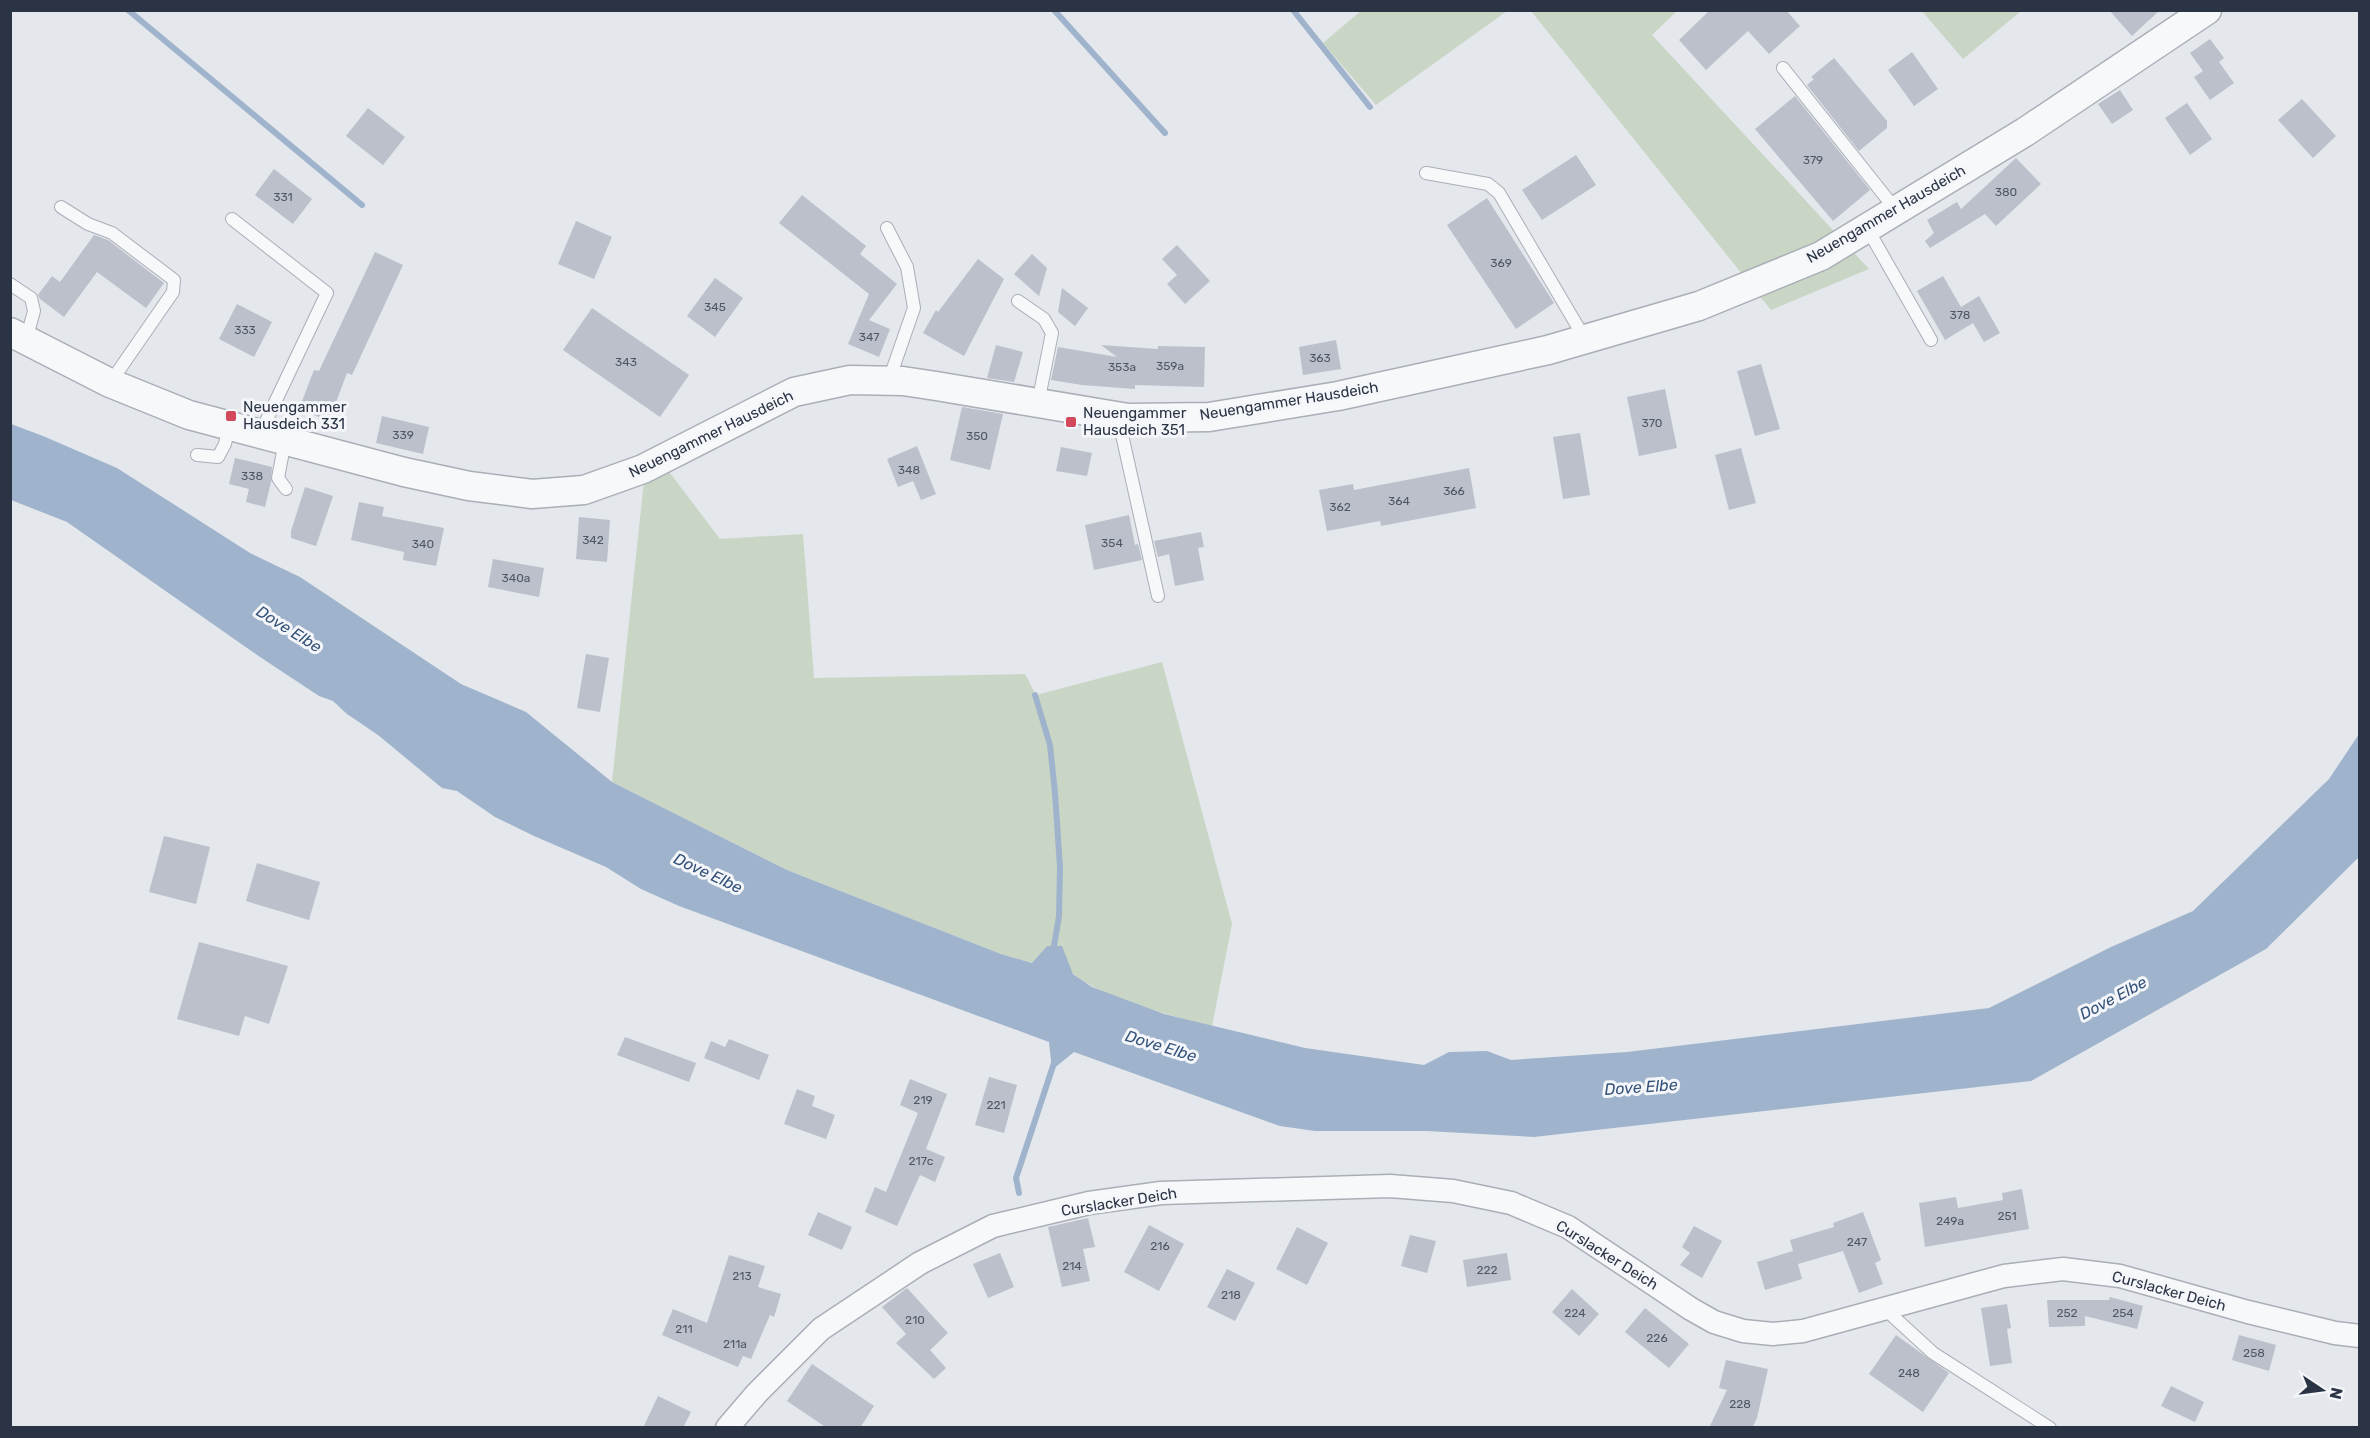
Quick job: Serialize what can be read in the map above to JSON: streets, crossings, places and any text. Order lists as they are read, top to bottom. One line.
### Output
{"streets":{"street":["Neuengammer Hausdeich","Curslacker Deich"]},"water":["Dove Elbe"],"places":{"transit":["Neuengammer Hausdeich 331","Neuengammer Hausdeich 351"]},"house_numbers":["379","380","331","369","345","378","333","347","363","343","359a","353a","370","339","350","348","338","366","364","362","342","354","340","340a","219","221","217c","251","249a","247","216","214","222","213","218","224","252","254","210","211","226","211a","258","248","228"],"north":"right"}
